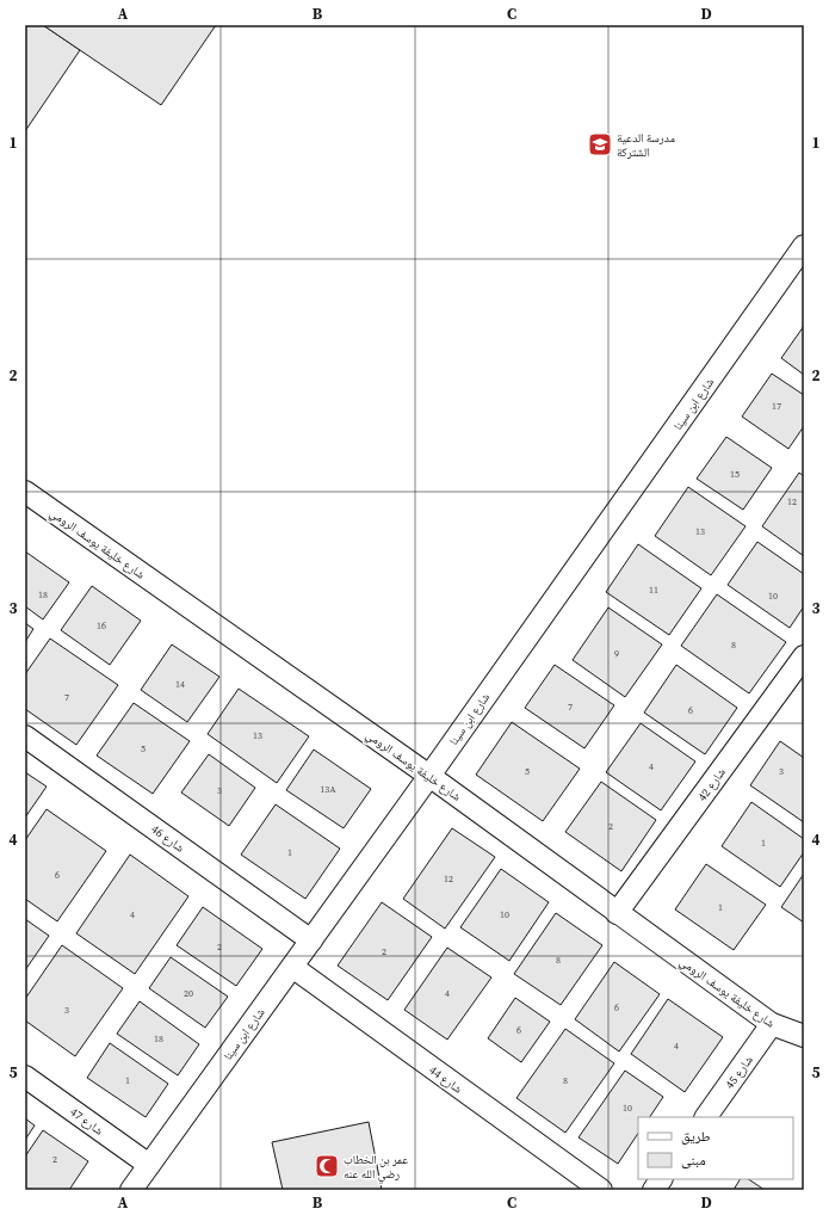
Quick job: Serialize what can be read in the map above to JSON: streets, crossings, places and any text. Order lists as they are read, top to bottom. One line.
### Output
{"streets":{"street":["شارع ابن سينا","شارع خليفة يوسف الرومي","شارع 42","شارع 46","شارع 45","شارع 44","شارع 47"]},"crossings":[["شارع ابن سينا","شارع خليفة يوسف الرومي"],["شارع ابن سينا","شارع 46"],["شارع ابن سينا","شارع 44"],["شارع ابن سينا","شارع 47"],["شارع خليفة يوسف الرومي","شارع 42"],["شارع خليفة يوسف الرومي","شارع 45"]],"places":{"school or university":["مدرسة الدعية الشتركة"],"mosque":["عمر بن الخطاب رضي الله عنه"]},"house_numbers":["17","15","12","13","11","18","10","16","8","9","14","7","7","6","13","5","4","5","3","13A","3","2","1","1","6","12","1","4","10","2","2","8","20","4","6","3","6","18","4","1","8","10","2"],"legend":["طريق","مبنى"],"grid":{"columns":["A","B","C","D"],"rows":["1","2","3","4","5"]}}
